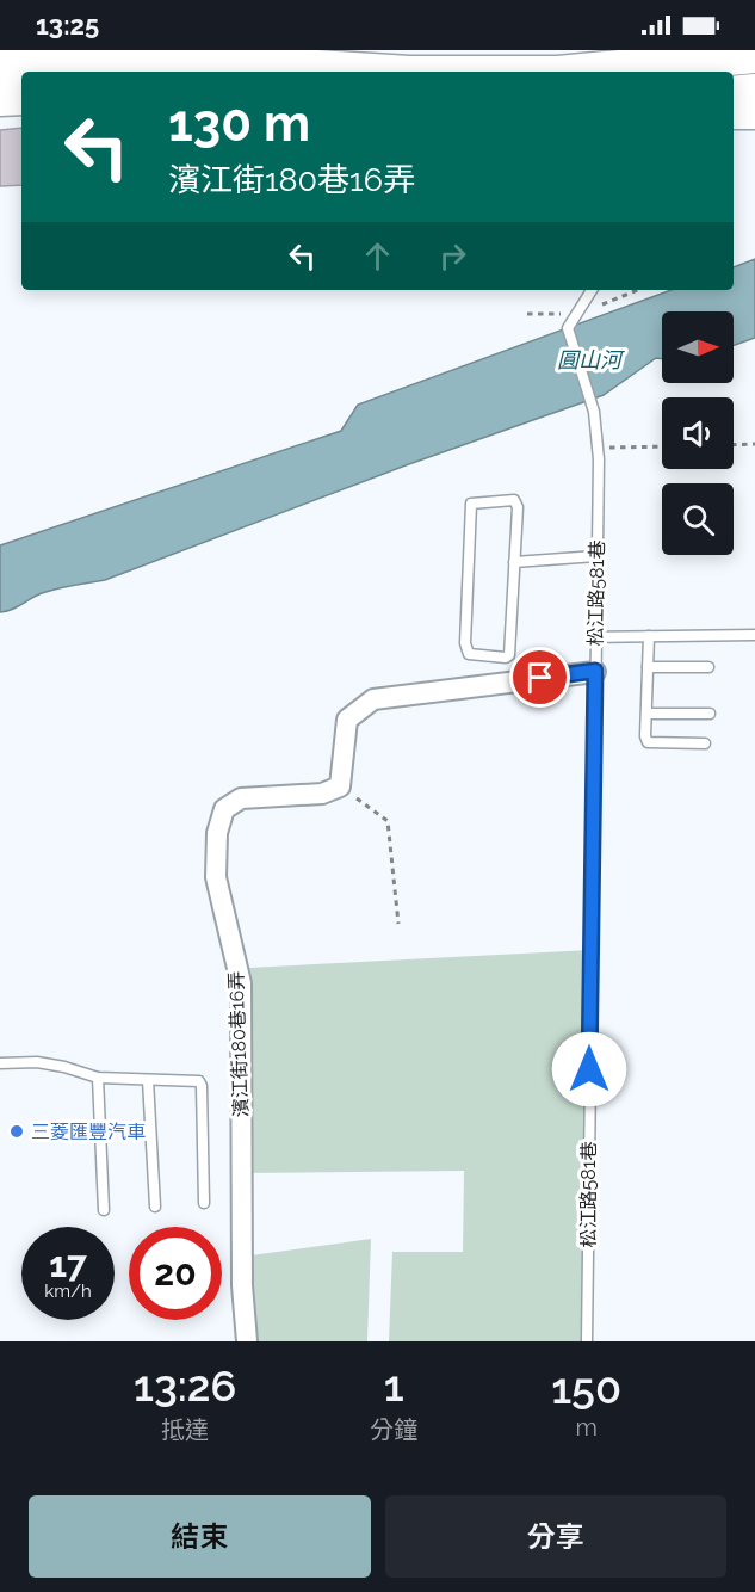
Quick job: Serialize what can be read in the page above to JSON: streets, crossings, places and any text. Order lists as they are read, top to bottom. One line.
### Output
{"streets":{"street":["濱江街180巷16弄"],"lane":["松江路581巷"]},"water":["圓山河"],"places":["三菱匯豐汽車"],"north":"right","page":{"status":"13:25","turn":["130 m","濱江街180巷16弄"],"speed":"17 km/h","limit":"20","eta":["13:26","抵達","1","分鐘","150","m"],"buttons":["結束","分享"]}}
